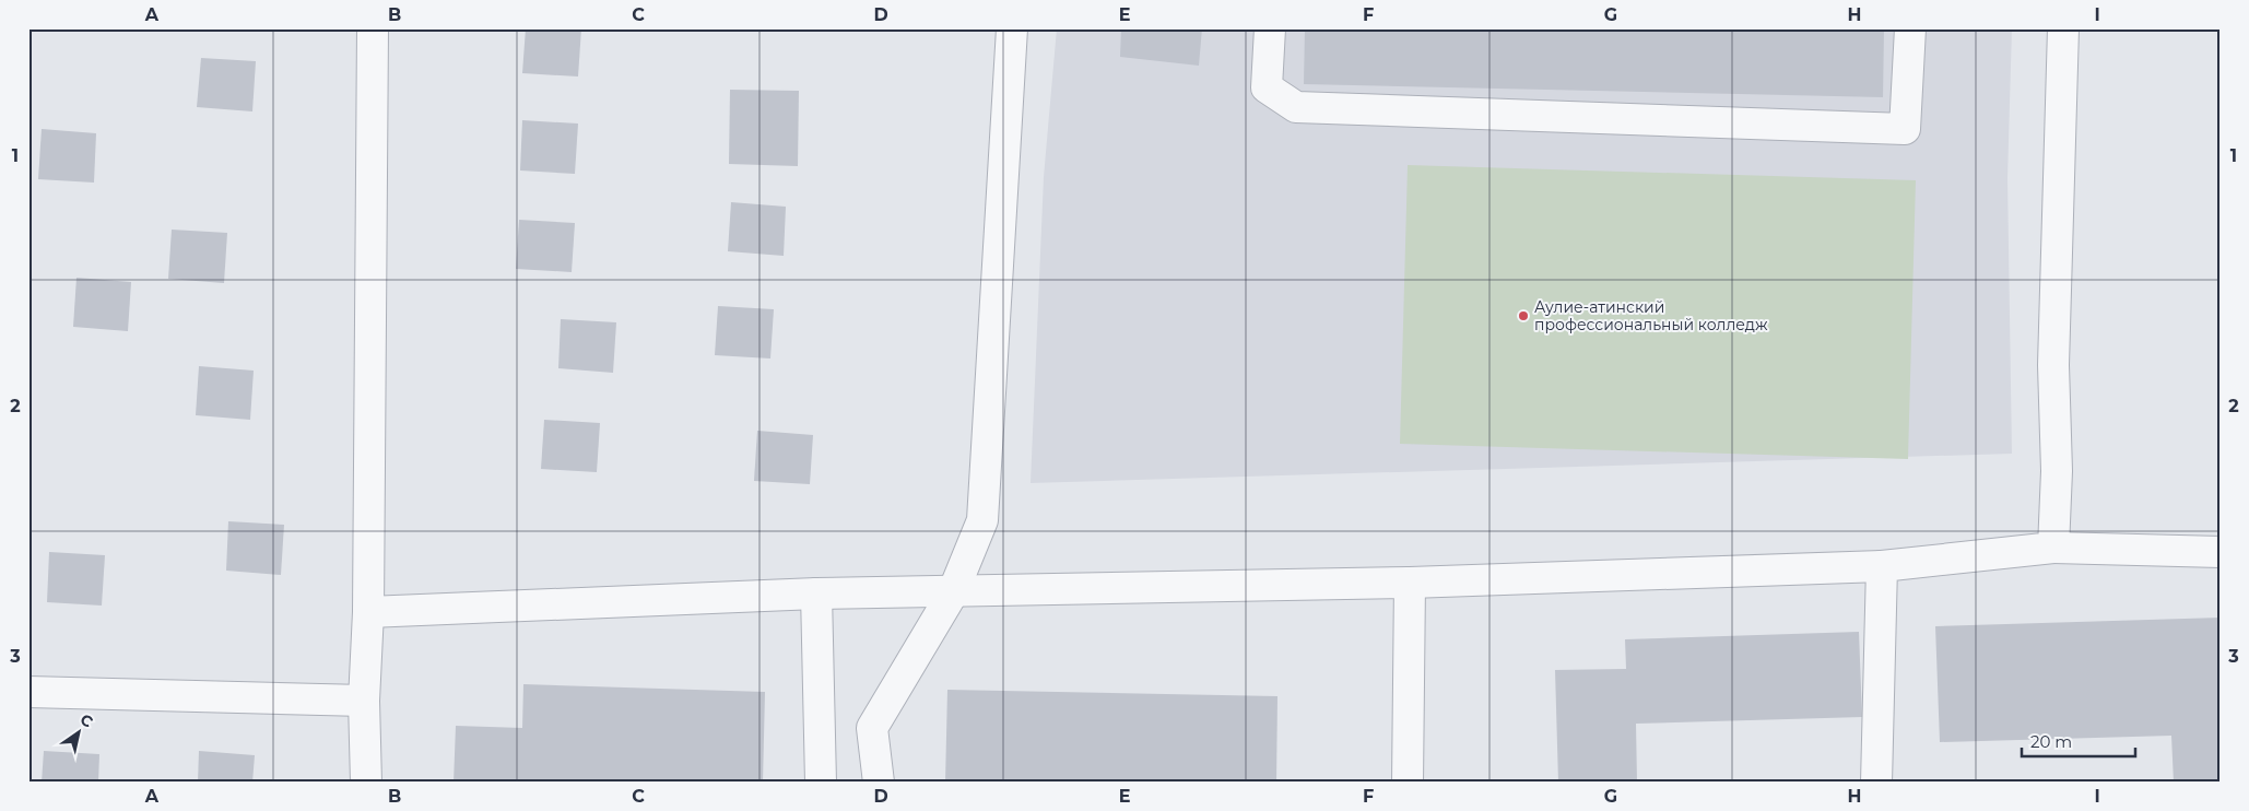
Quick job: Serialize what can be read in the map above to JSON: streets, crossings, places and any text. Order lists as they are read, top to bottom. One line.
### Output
{"places":["Аулие-атинский профессиональный колледж"],"scale_bar":"20 m","north":"top right","grid":{"columns":["A","B","C","D","E","F","G","H","I"],"rows":["1","2","3"]}}
